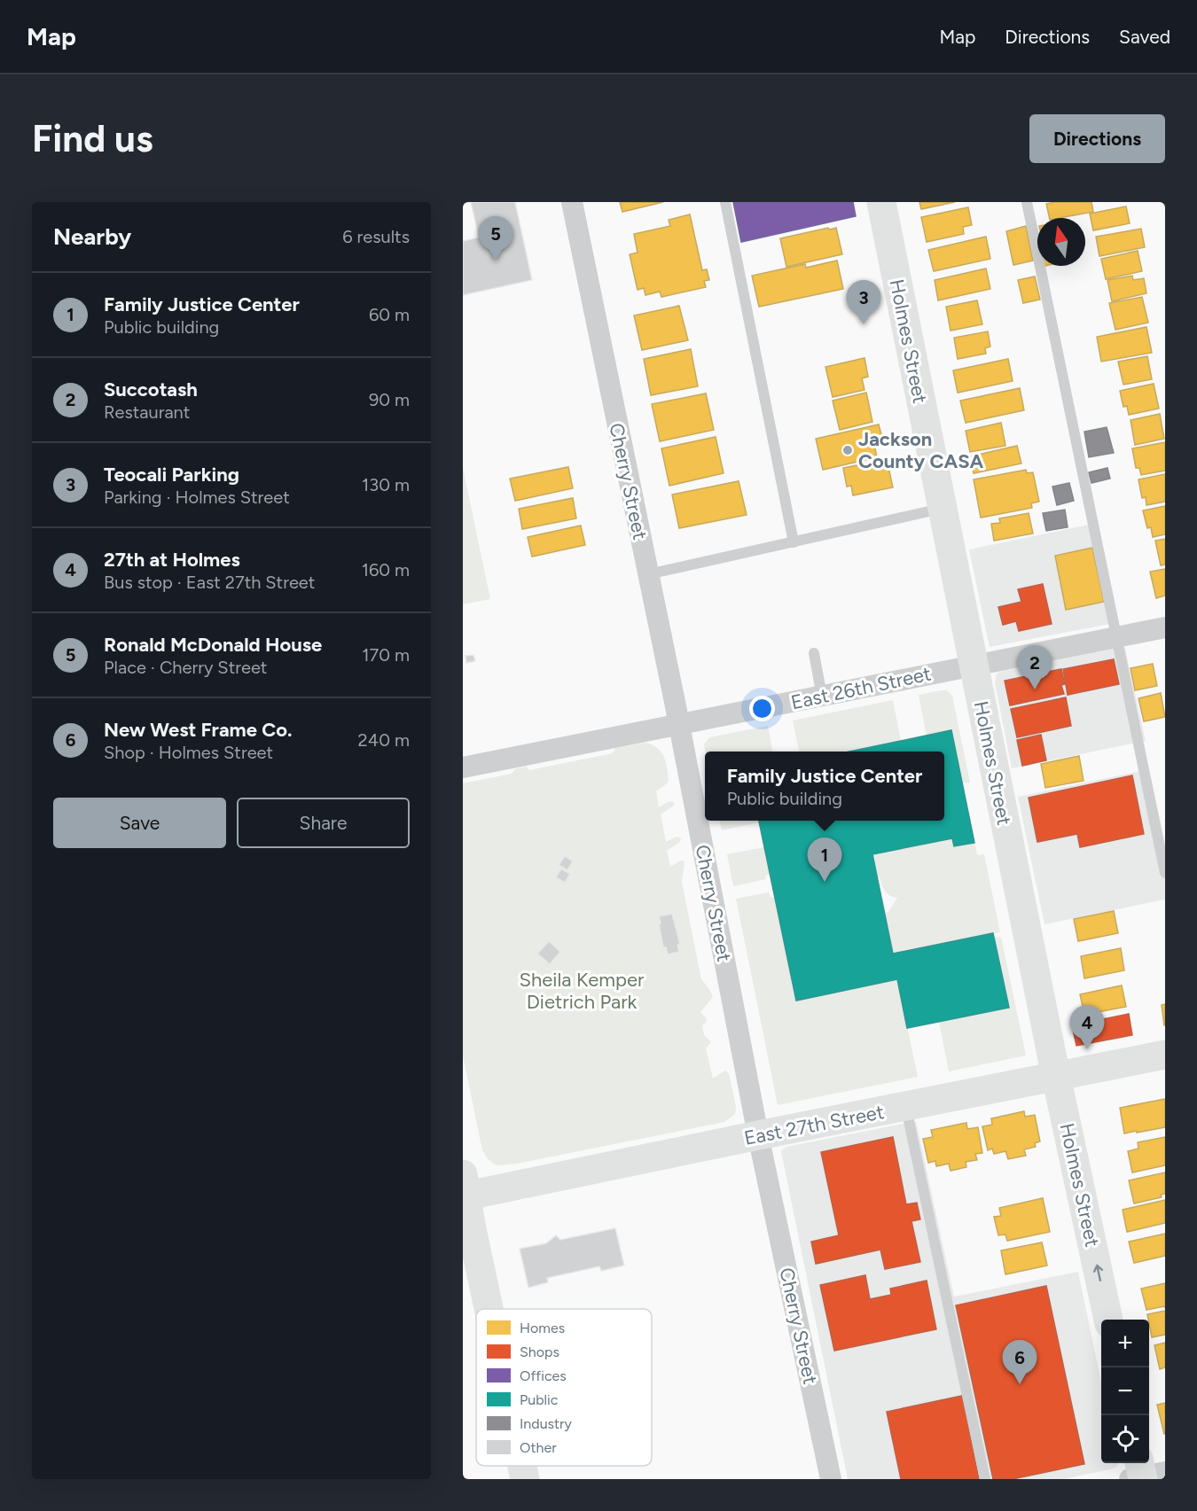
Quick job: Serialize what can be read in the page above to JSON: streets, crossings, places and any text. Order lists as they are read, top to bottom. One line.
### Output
{"streets":{"street":["Holmes Street","Cherry Street","East 26th Street","East 27th Street"]},"crossings":[["Holmes Street","East 26th Street"],["Holmes Street","East 27th Street"],["Cherry Street","East 26th Street"],["Cherry Street","East 27th Street"]],"parks":["Sheila Kemper Dietrich Park"],"places":["Jackson County CASA"],"legend":["Homes","Shops","Offices","Public","Industry","Other"],"north":"top","page":{"header":"Map","nav":["Map","Directions","Saved"],"buttons":["Directions",["Save","Share"]],"title":"Find us","heading":["Nearby","6 results"],"pins":["5","3","2","1","4","6"],"list":[{"mark":"1","name":"Family Justice Center","note":"Public building","value":"60 m"},{"mark":"2","name":"Succotash","note":"Restaurant","value":"90 m"},{"mark":"3","name":"Teocali Parking","note":"Parking · Holmes Street","value":"130 m"},{"mark":"4","name":"27th at Holmes","note":"Bus stop · East 27th Street","value":"160 m"},{"mark":"5","name":"Ronald McDonald House","note":"Place · Cherry Street","value":"170 m"},{"mark":"6","name":"New West Frame Co.","note":"Shop · Holmes Street","value":"240 m"}],"popup":["Family Justice Center","Public building"],"map_buttons":["+","−"]}}
